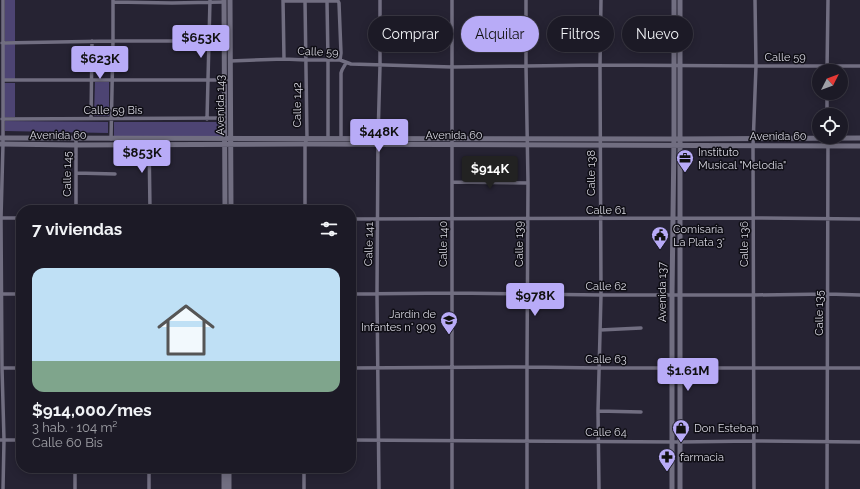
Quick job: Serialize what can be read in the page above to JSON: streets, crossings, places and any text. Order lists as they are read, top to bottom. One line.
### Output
{"streets":{"main road":["Avenida 143","Avenida 60","Avenida 137"],"street":["Calle 59","Calle 142","Calle 59 Bis","Calle 138","Calle 145","Calle 61","Calle 141","Calle 140","Calle 139","Calle 136","Calle 62","Calle 135","Calle 63","Calle 64"]},"crossings":[["Calle 59","Avenida 143"],["Calle 59","Calle 142"],["Calle 59","Calle 138"],["Calle 59","Calle 141"],["Calle 59","Calle 140"],["Calle 59","Calle 139"],["Calle 59","Calle 136"],["Calle 59","Avenida 137"],["Avenida 143","Calle 59 Bis"],["Avenida 143","Avenida 60"],["Calle 142","Avenida 60"],["Avenida 60","Calle 138"],["Avenida 60","Calle 145"],["Avenida 60","Calle 141"],["Avenida 60","Calle 140"],["Avenida 60","Calle 139"],["Avenida 60","Calle 136"],["Avenida 60","Avenida 137"],["Avenida 60","Calle 135"],["Calle 138","Calle 61"],["Calle 138","Calle 62"],["Calle 138","Calle 63"],["Calle 138","Calle 64"],["Calle 61","Calle 141"],["Calle 61","Calle 140"],["Calle 61","Calle 139"],["Calle 61","Calle 136"],["Calle 61","Avenida 137"],["Calle 61","Calle 135"],["Calle 141","Calle 62"],["Calle 141","Calle 63"],["Calle 141","Calle 64"],["Calle 140","Calle 62"],["Calle 140","Calle 63"],["Calle 140","Calle 64"],["Calle 139","Calle 62"],["Calle 139","Calle 63"],["Calle 139","Calle 64"],["Calle 136","Calle 62"],["Calle 136","Calle 63"],["Calle 136","Calle 64"],["Calle 62","Avenida 137"],["Calle 62","Calle 135"],["Avenida 137","Calle 63"],["Avenida 137","Calle 64"],["Calle 135","Calle 63"],["Calle 135","Calle 64"]],"places":{"office":["Instituto Musical \"Melodia\""],"public building":["Comisaría La Plata 3°"],"school or university":["Jardín de Infantes n° 909"],"shop":["Don Esteban"],"pharmacy":["farmacia"]},"north":"top right","page":{"chip":["Comprar","Alquilar","Filtros","Nuevo"],"price":["$653K","$623K","$448K","$853K","$914K","$978K","$1.61M"],"heading":"7 viviendas","list":[{"name":"$914,000/mes","note":"3 hab. · 104 m² · Calle 60 Bis"}]}}
